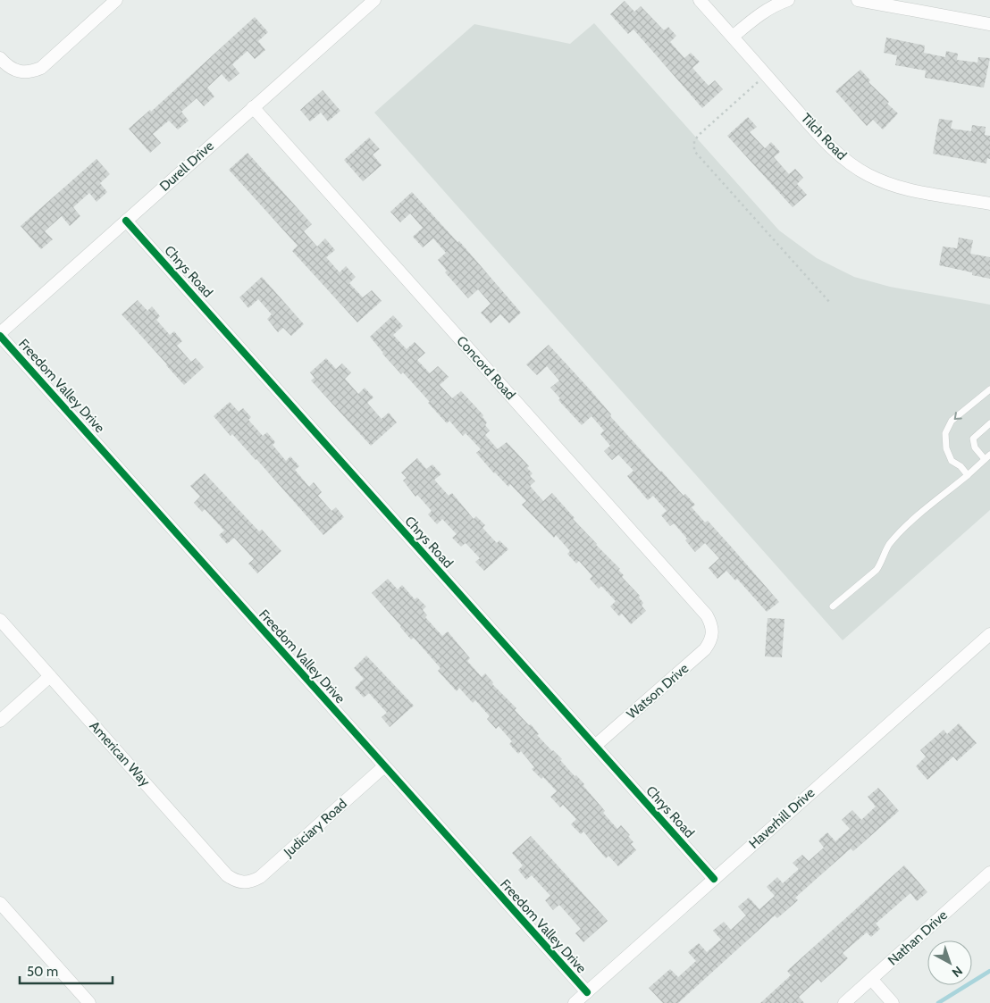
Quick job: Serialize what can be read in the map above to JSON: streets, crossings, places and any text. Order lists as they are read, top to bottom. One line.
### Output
{"streets":{"street":["Tilch Road","Durell Drive","Chrys Road","Concord Road","Freedom Valley Drive","Watson Drive","American Way","Haverhill Drive","Judiciary Road","Nathan Drive"]},"crossings":[["Durell Drive","Chrys Road"],["Durell Drive","Concord Road"],["Durell Drive","Freedom Valley Drive"],["Chrys Road","Watson Drive"],["Chrys Road","Haverhill Drive"],["Concord Road","Watson Drive"],["Freedom Valley Drive","Haverhill Drive"],["Freedom Valley Drive","Judiciary Road"],["American Way","Judiciary Road"]],"scale_bar":"50 m","north":"bottom right"}
